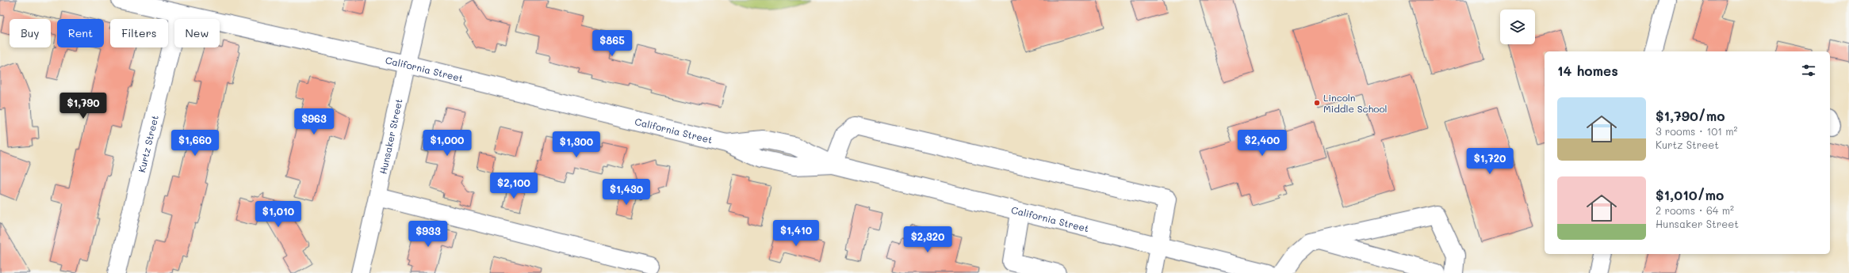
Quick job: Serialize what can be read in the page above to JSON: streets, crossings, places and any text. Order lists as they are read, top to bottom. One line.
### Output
{"streets":{"main road":["California Street","Hunsaker Street","Kurtz Street"]},"crossings":[["California Street","Hunsaker Street"],["California Street","Kurtz Street"]],"places":["Lincoln Middle School"],"page":{"chip":["Buy","Rent","Filters","New"],"price":["$865","$1,790","$963","$1,660","$1,000","$2,400","$1,300","$1,720","$2,100","$1,430","$1,010","$1,410","$933","$2,320"],"heading":"14 homes","list":[{"name":"$1,790/mo","note":"3 rooms · 101 m² · Kurtz Street"},{"name":"$1,010/mo","note":"2 rooms · 64 m² · Hunsaker Street"}]}}
